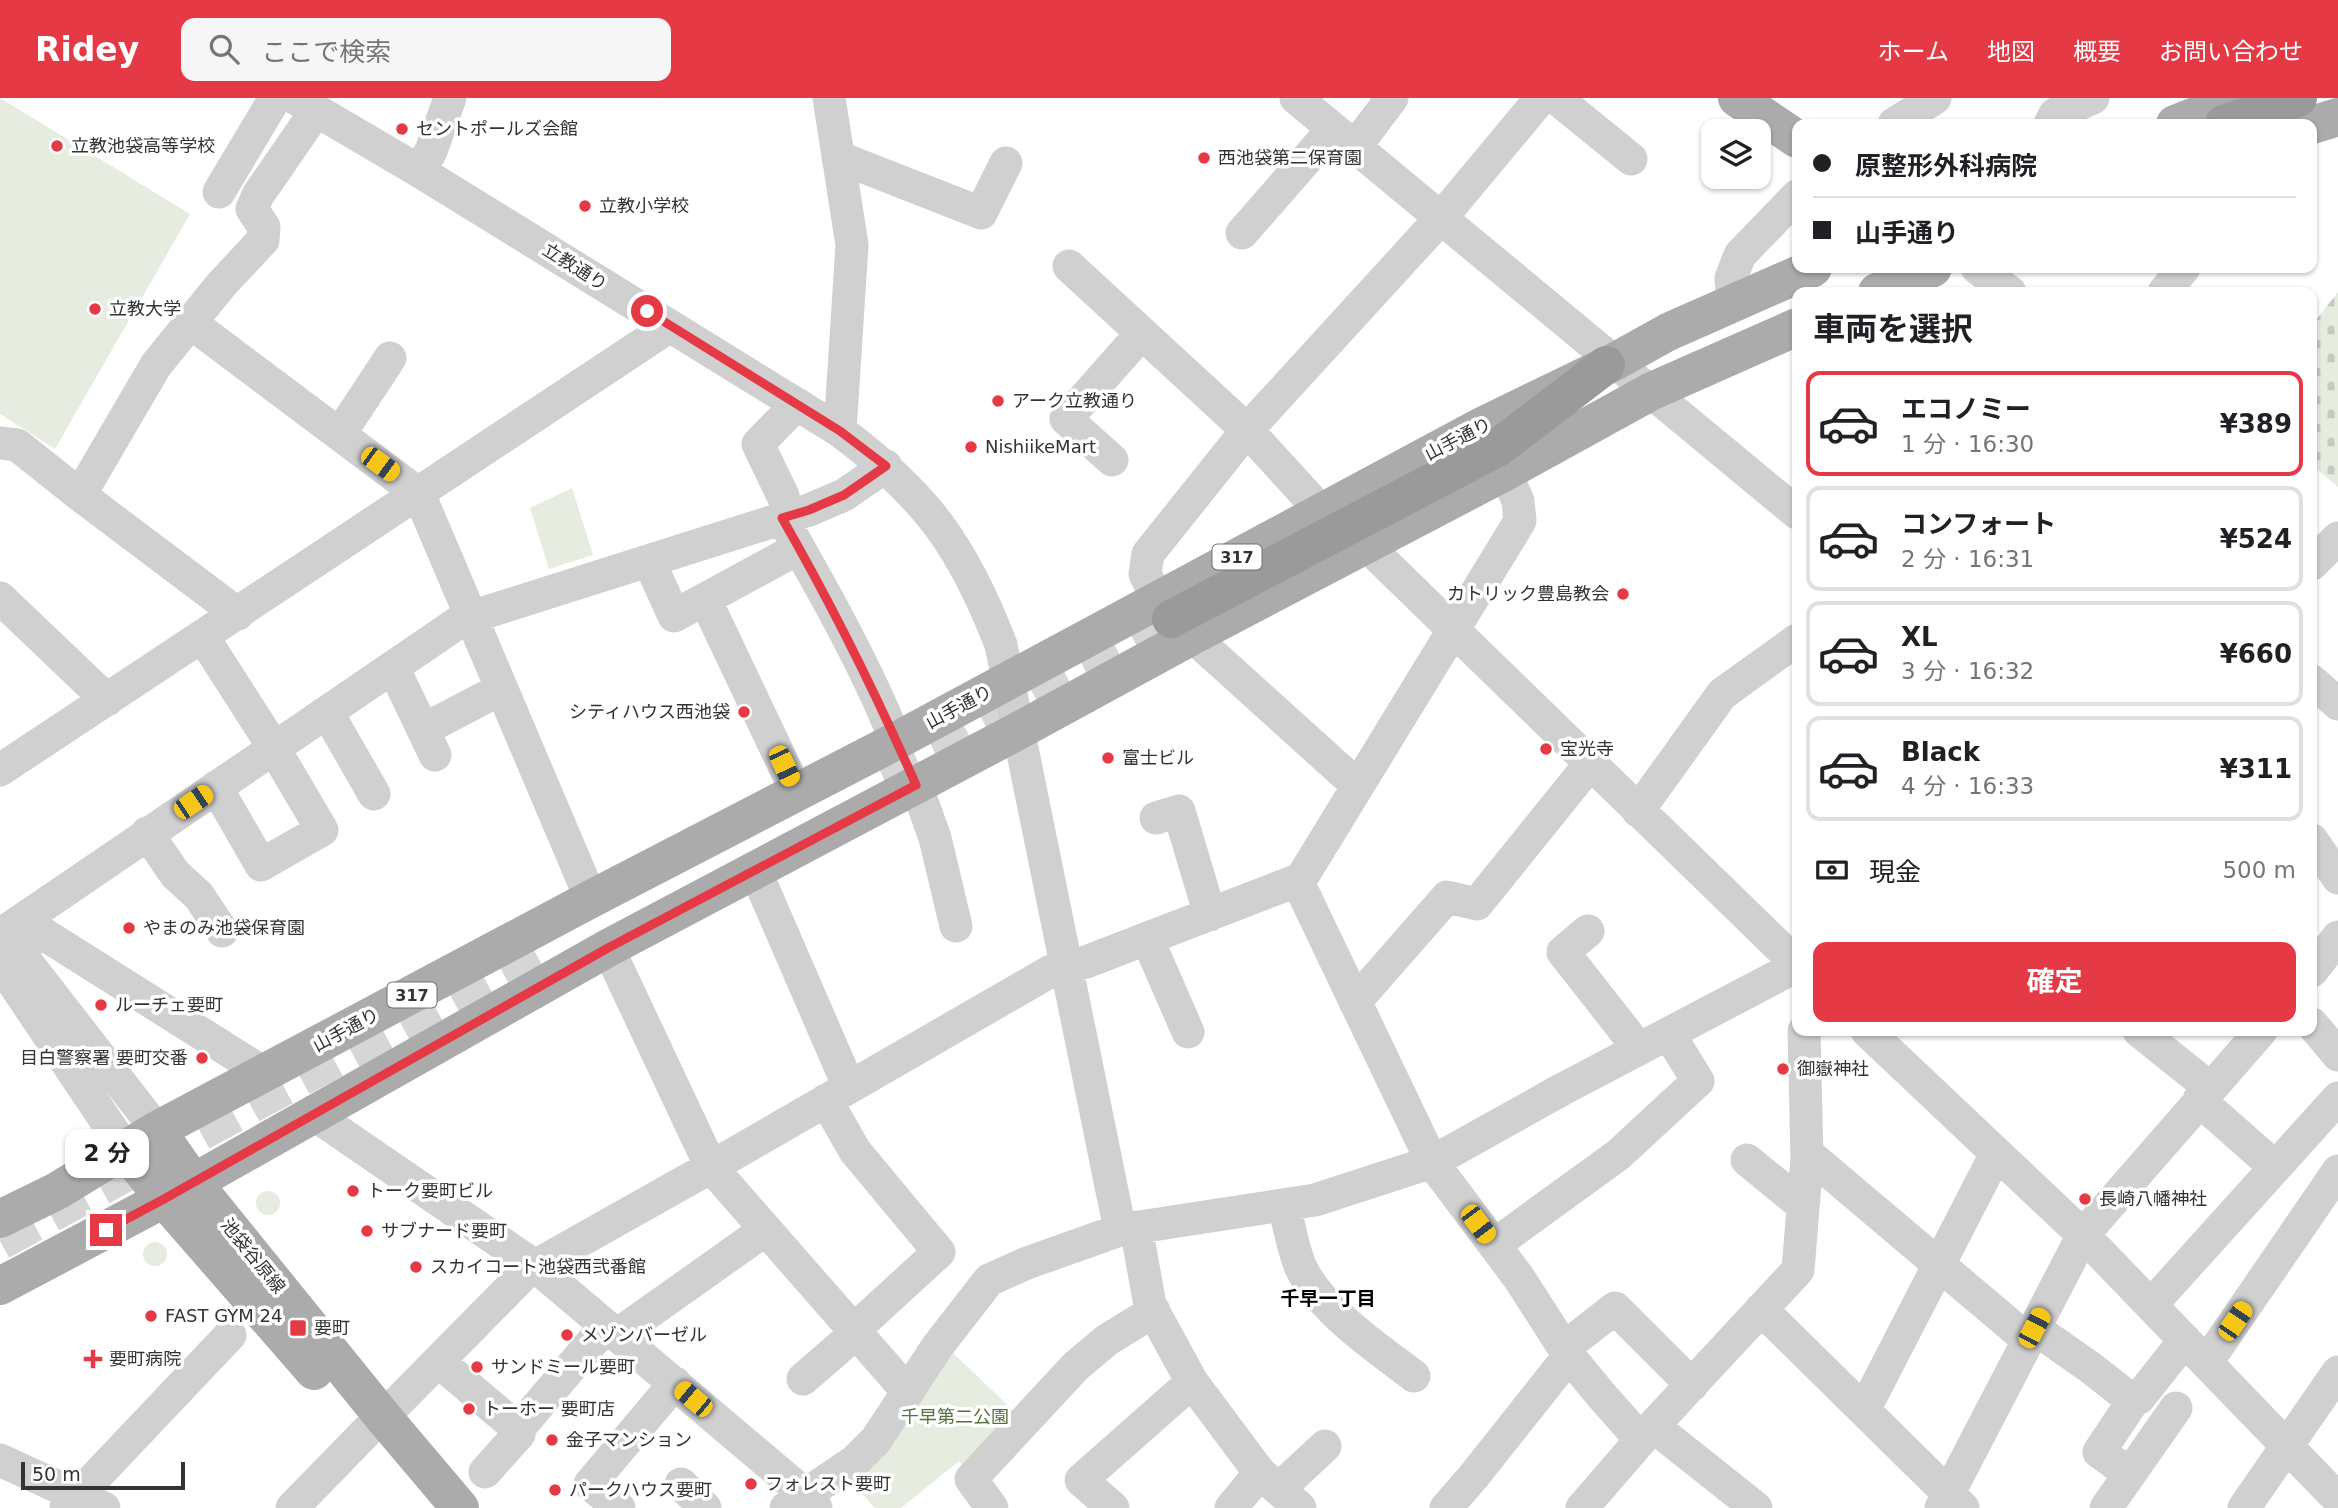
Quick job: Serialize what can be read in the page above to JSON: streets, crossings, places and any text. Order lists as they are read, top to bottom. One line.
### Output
{"streets":{"main road":["山手通り","317","池袋谷原線"],"street":["立教通り"]},"crossings":[["立教通り","山手通り"],["山手通り","池袋谷原線"]],"districts":["千早一丁目"],"parks":["千早第二公園"],"places":{"other":["セントポールズ会館","立教池袋高等学校","西池袋第二保育園","立教小学校","立教大学","アーク立教通り","NishiikeMart","カトリック豊島教会","シティハウス西池袋","宝光寺","富士ビル","やまのみ池袋保育園","ルーチェ要町","目白警察署 要町交番","御嶽神社","トーク要町ビル","長崎八幡神社","サブナード要町","スカイコート池袋西弐番館","FAST GYM 24","メゾンバーゼル","サンドミール要町","トーホー 要町店","金子マンション","フォレスト要町","パークハウス要町"],"transit":["要町"],"health":["要町病院"]},"scale_bar":"50 m","page":{"header":"Ridey","search":"ここで検索","nav":["ホーム","地図","概要","お問い合わせ"],"banner":["原整形外科病院","山手通り"],"heading":"車両を選択","list":[{"name":"エコノミー","note":"1 分 · 16:30","value":"¥389"},{"name":"コンフォート","note":"2 分 · 16:31","value":"¥524"},{"name":"XL","note":"3 分 · 16:32","value":"¥660"},{"name":"Black","note":"4 分 · 16:33","value":"¥311"}],"pay":["現金","500 m"],"buttons":"確定","bubble":"2 分","scale":"50 m"}}
